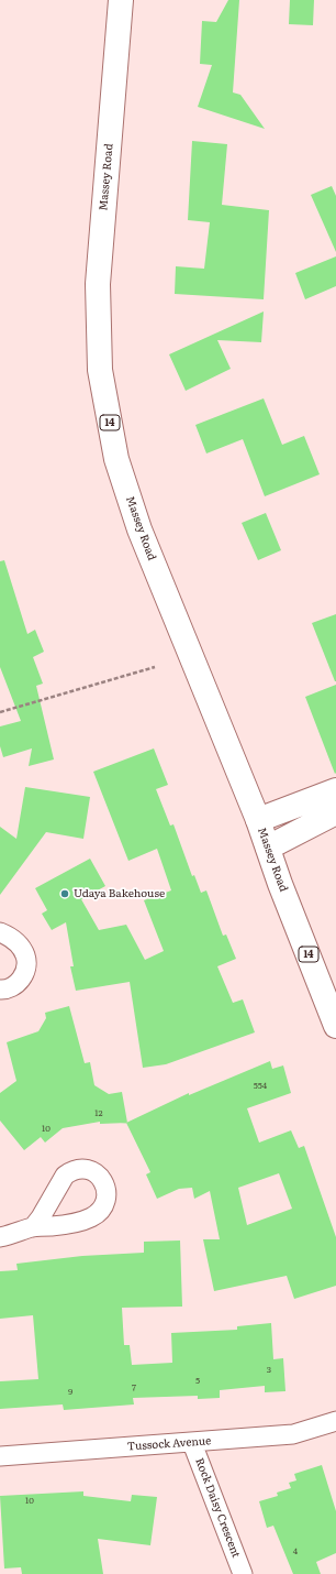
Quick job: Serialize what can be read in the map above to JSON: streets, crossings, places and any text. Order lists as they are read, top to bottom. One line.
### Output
{"streets":{"main road":["Massey Road","14"],"street":["Tussock Avenue","Rock Daisy Crescent"]},"crossings":[["Tussock Avenue","Rock Daisy Crescent"]],"places":["Udaya Bakehouse"],"house_numbers":["554","12","10","3","5","7","9","10","4"]}
